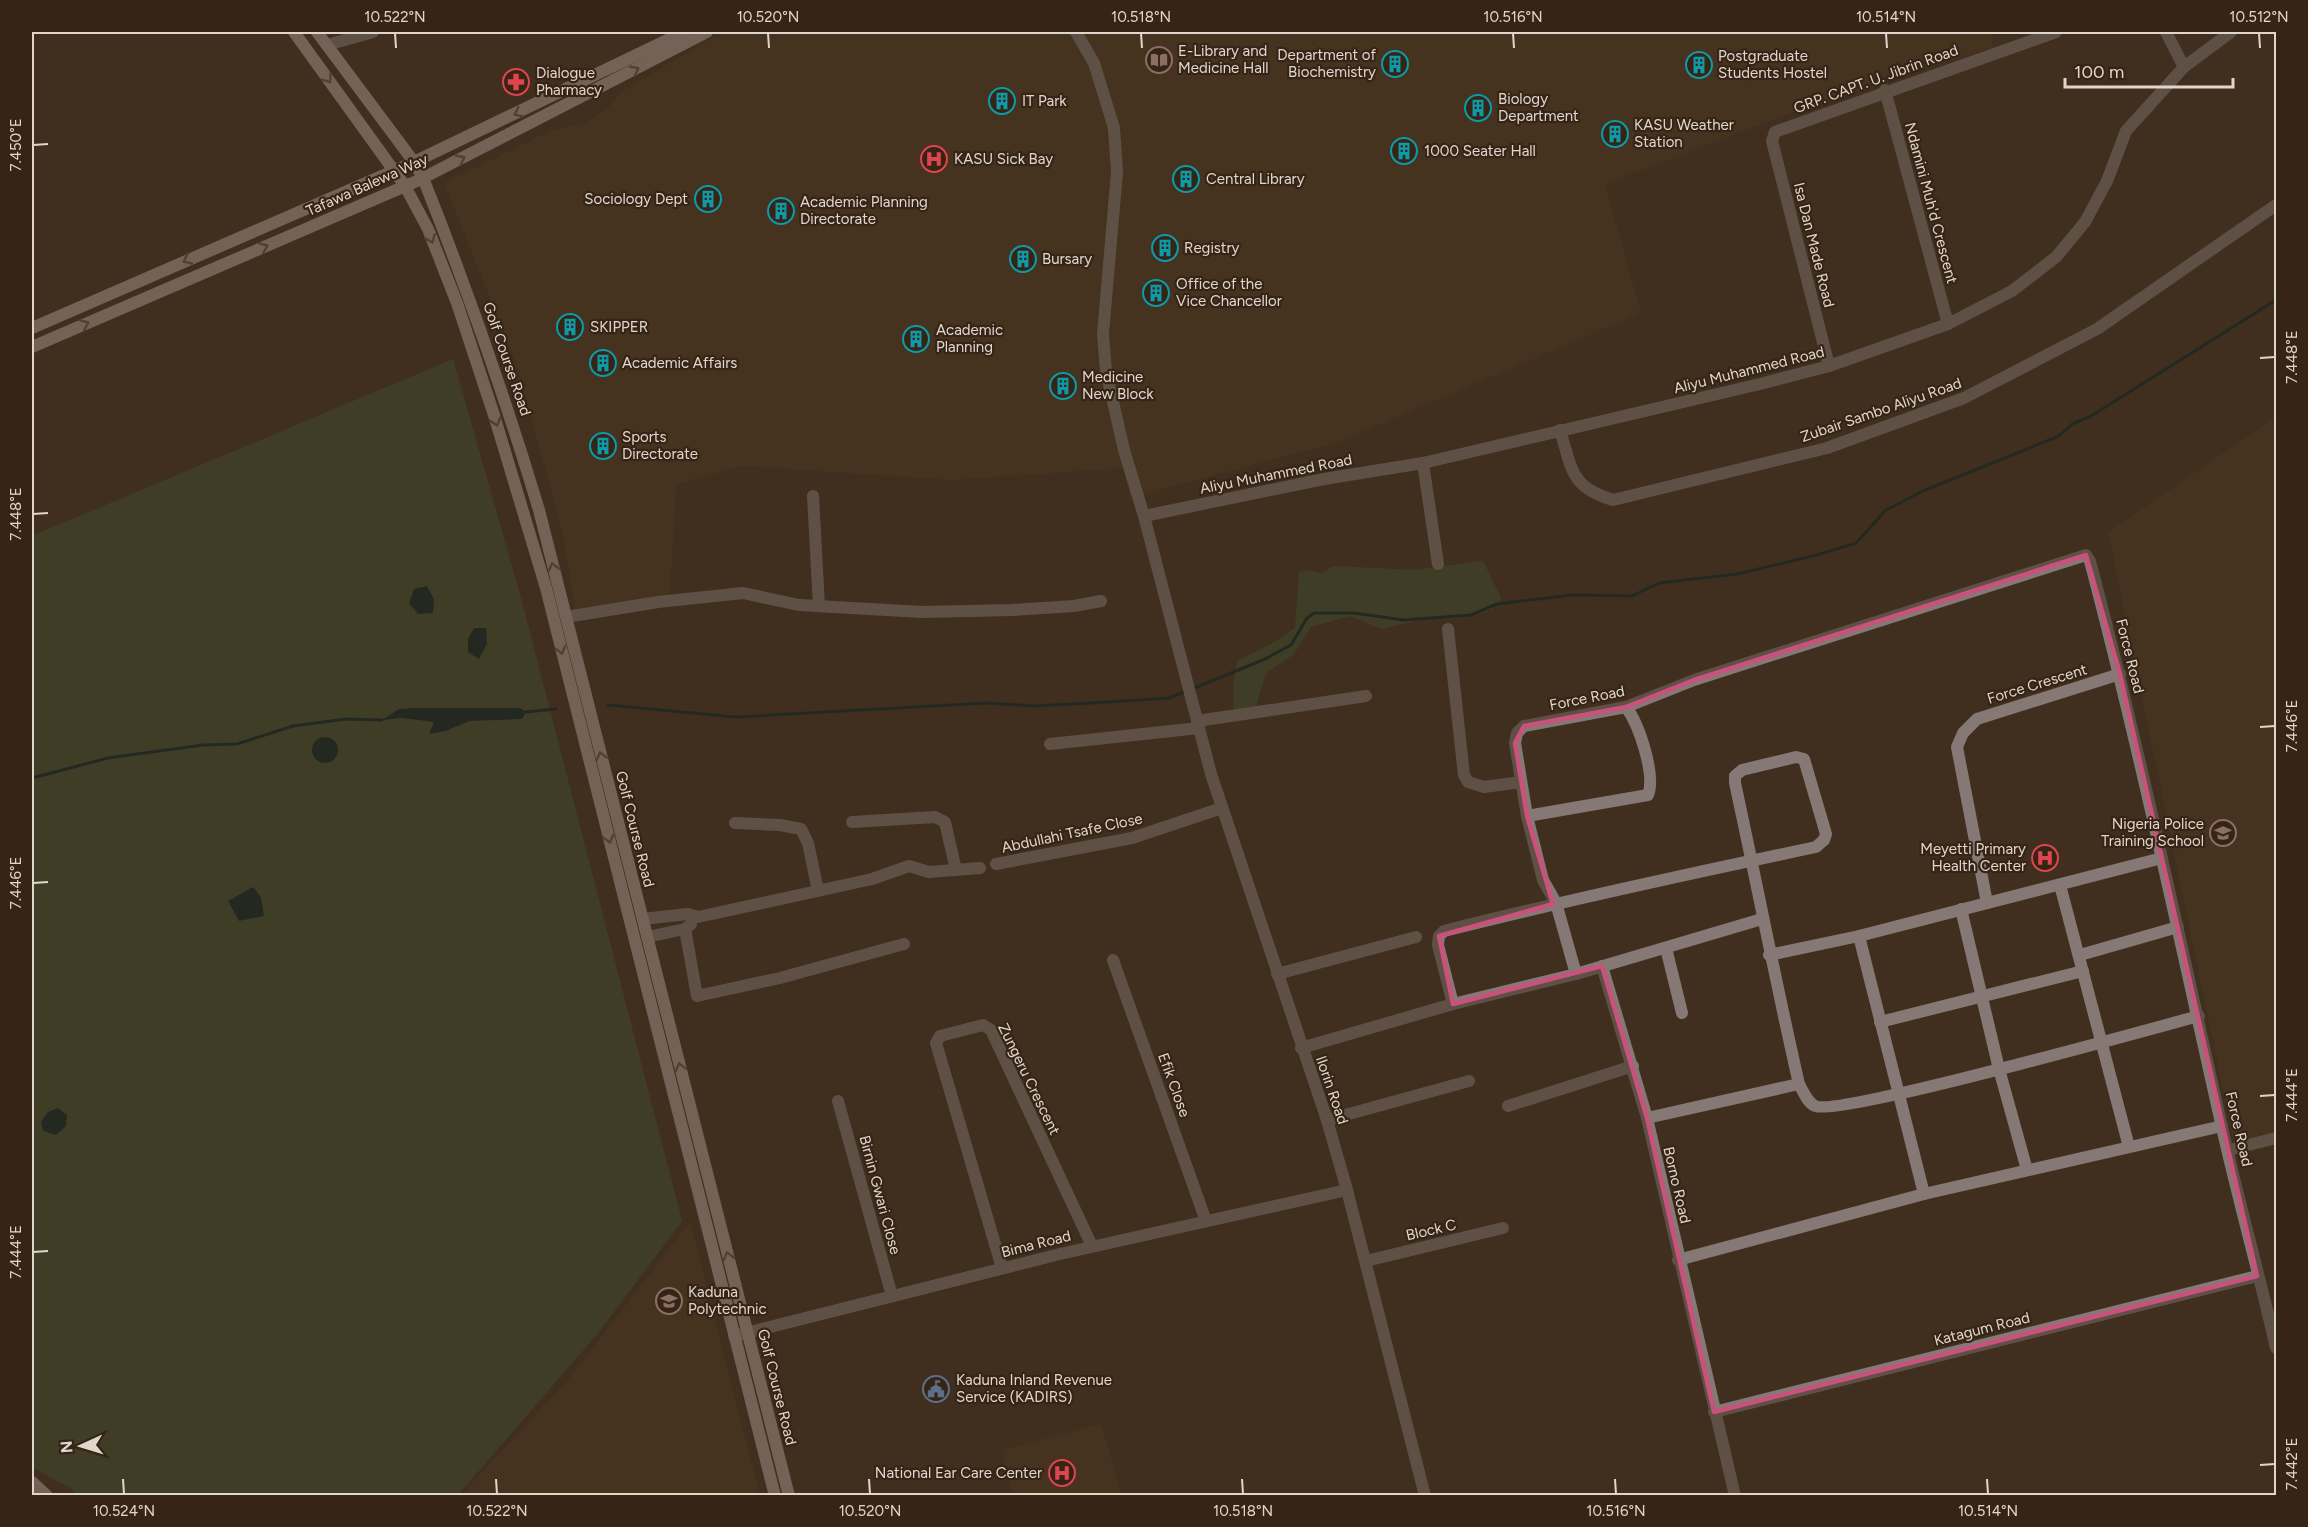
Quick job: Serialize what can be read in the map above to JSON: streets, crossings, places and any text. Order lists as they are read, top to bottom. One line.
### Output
{"streets":{"street":["GRP. CAPT. U. Jibrin Road","Tafawa Balewa Way","Ndamini Muh'd Crescent","Isa Dan Made Road","Golf Course Road","Aliyu Muhammed Road","Zubair Sambo Aliyu Road","Force Road","Force Crescent","Abdullahi Tsafe Close","Zungeru Crescent","Efik Close","Ilorin Road","Borno Road","Birnin Gwari Close","Block C","Bima Road","Katagum Road"]},"crossings":[["GRP. CAPT. U. Jibrin Road","Ndamini Muh'd Crescent"],["GRP. CAPT. U. Jibrin Road","Isa Dan Made Road"],["Tafawa Balewa Way","Golf Course Road"],["Ndamini Muh'd Crescent","Aliyu Muhammed Road"],["Isa Dan Made Road","Aliyu Muhammed Road"],["Golf Course Road","Bima Road"],["Aliyu Muhammed Road","Zubair Sambo Aliyu Road"],["Aliyu Muhammed Road","Ilorin Road"],["Force Road","Force Crescent"],["Force Road","Katagum Road"],["Abdullahi Tsafe Close","Ilorin Road"],["Zungeru Crescent","Bima Road"],["Efik Close","Bima Road"],["Ilorin Road","Block C"],["Ilorin Road","Bima Road"],["Borno Road","Katagum Road"],["Birnin Gwari Close","Bima Road"]],"places":{"library":["E-Library and Medicine Hall"],"building":["Department of Biochemistry","Postgraduate Students Hostel","IT Park","Biology Department","KASU Weather Station","1000 Seater Hall","Central Library","Sociology Dept","Academic Planning Directorate","Registry","Bursary","Office of the Vice Chancellor","SKIPPER","Academic Planning","Academic Affairs","Medicine New Block","Sports Directorate"],"pharmacy":["Dialogue Pharmacy"],"hospital":["KASU Sick Bay","Meyetti Primary Health Center","National Ear Care Center"],"school or university":["Nigeria Police Training School","Kaduna Polytechnic"],"public building":["Kaduna Inland Revenue Service (KADIRS)"]},"scale_bar":"100 m","north":"left","coordinates":["10.522°N","10.520°N","10.518°N","10.516°N","10.514°N","10.512°N","7.450°E","7.448°E","7.446°E","7.444°E","7.442°E","10.524°N"]}
